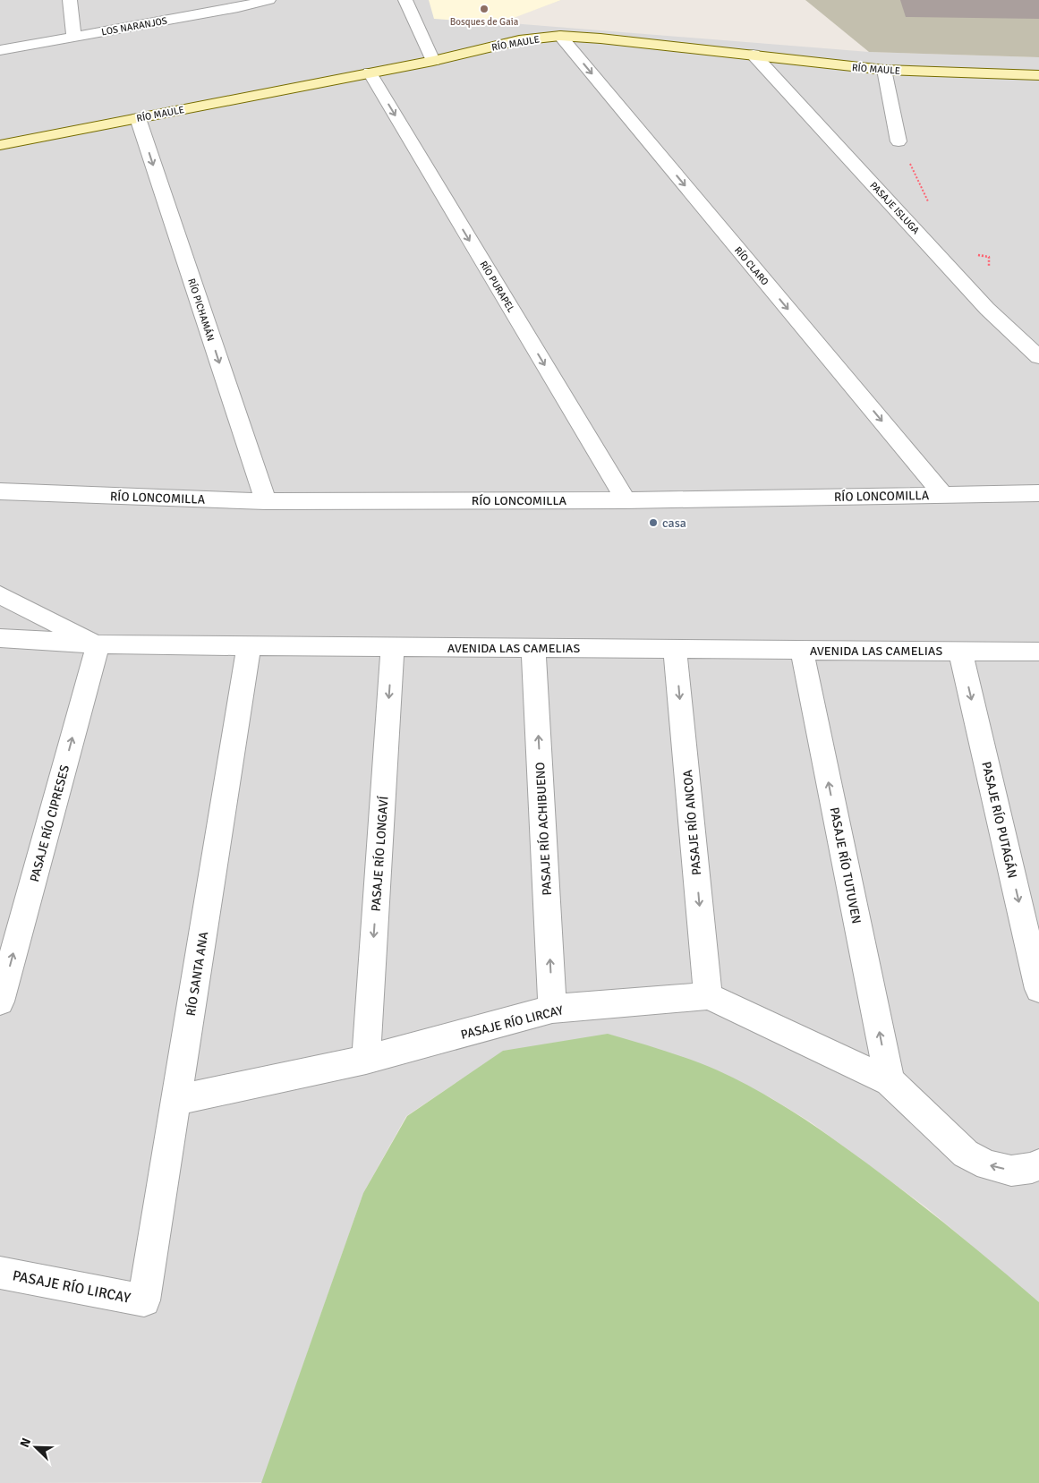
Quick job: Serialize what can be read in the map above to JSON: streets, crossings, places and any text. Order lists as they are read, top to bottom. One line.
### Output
{"streets":{"street":["LOS NARANJOS","RÍO MAULE","PASAJE ISLUGA","RÍO CLARO","RÍO PURAPEL","RÍO PICHAMÁN","RÍO LONCOMILLA","AVENIDA LAS CAMELIAS","PASAJE RÍO PUTAGÁN","PASAJE RÍO ANCOA","PASAJE RÍO CIPRESES","PASAJE RÍO ACHIBUENO","PASAJE RÍO LONGAVÍ","PASAJE RÍO TUTUVEN","RÍO SANTA ANA","PASAJE RÍO LIRCAY"]},"crossings":[["RÍO MAULE","PASAJE ISLUGA"],["RÍO MAULE","RÍO CLARO"],["RÍO MAULE","RÍO PURAPEL"],["RÍO MAULE","RÍO PICHAMÁN"],["RÍO CLARO","RÍO LONCOMILLA"],["RÍO PURAPEL","RÍO LONCOMILLA"],["RÍO PICHAMÁN","RÍO LONCOMILLA"],["AVENIDA LAS CAMELIAS","PASAJE RÍO PUTAGÁN"],["AVENIDA LAS CAMELIAS","PASAJE RÍO ANCOA"],["AVENIDA LAS CAMELIAS","PASAJE RÍO CIPRESES"],["AVENIDA LAS CAMELIAS","PASAJE RÍO ACHIBUENO"],["AVENIDA LAS CAMELIAS","PASAJE RÍO LONGAVÍ"],["AVENIDA LAS CAMELIAS","PASAJE RÍO TUTUVEN"],["AVENIDA LAS CAMELIAS","RÍO SANTA ANA"],["PASAJE RÍO ANCOA","PASAJE RÍO LIRCAY"],["PASAJE RÍO ACHIBUENO","PASAJE RÍO LIRCAY"],["PASAJE RÍO LONGAVÍ","PASAJE RÍO LIRCAY"],["RÍO SANTA ANA","PASAJE RÍO LIRCAY"]],"one_way":["RÍO CLARO","RÍO PURAPEL","RÍO PICHAMÁN","PASAJE RÍO PUTAGÁN","PASAJE RÍO ANCOA","PASAJE RÍO CIPRESES","PASAJE RÍO ACHIBUENO","PASAJE RÍO LONGAVÍ","PASAJE RÍO TUTUVEN"],"places":["Bosques de Gaia","casa"],"north":"top left"}
